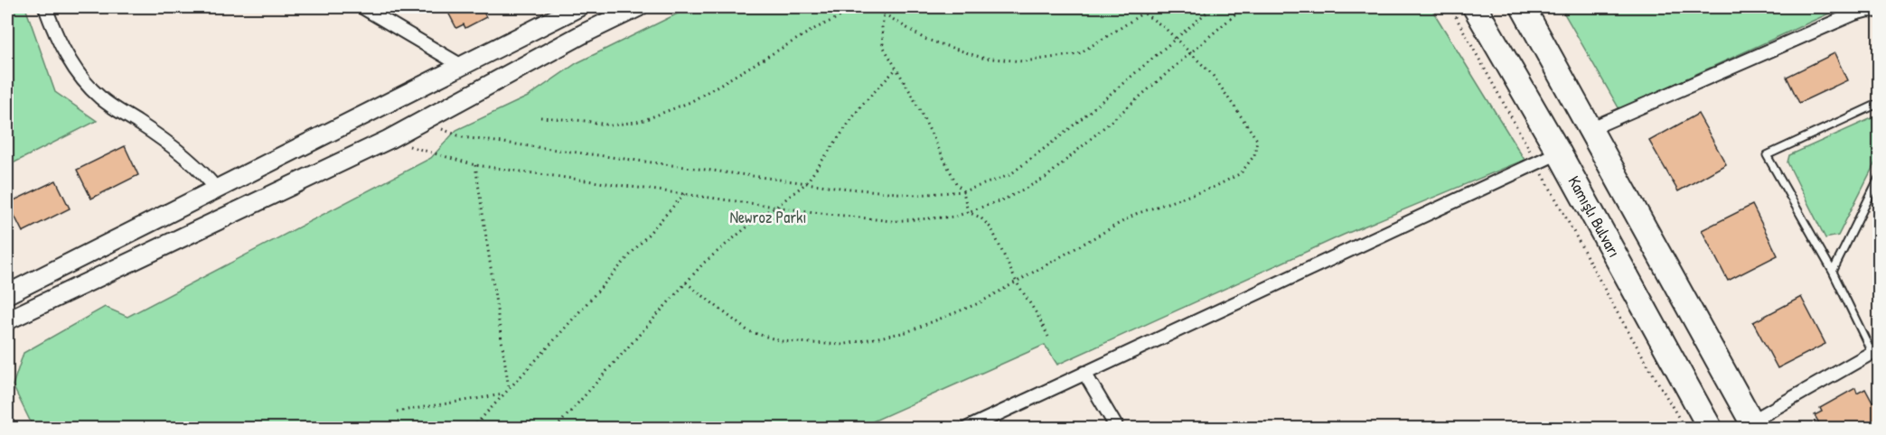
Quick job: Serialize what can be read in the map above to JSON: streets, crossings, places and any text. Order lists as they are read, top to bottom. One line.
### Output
{"streets":{"highway":["Kamışlı Bulvarı"]},"parks":["Newroz Parkı"]}
